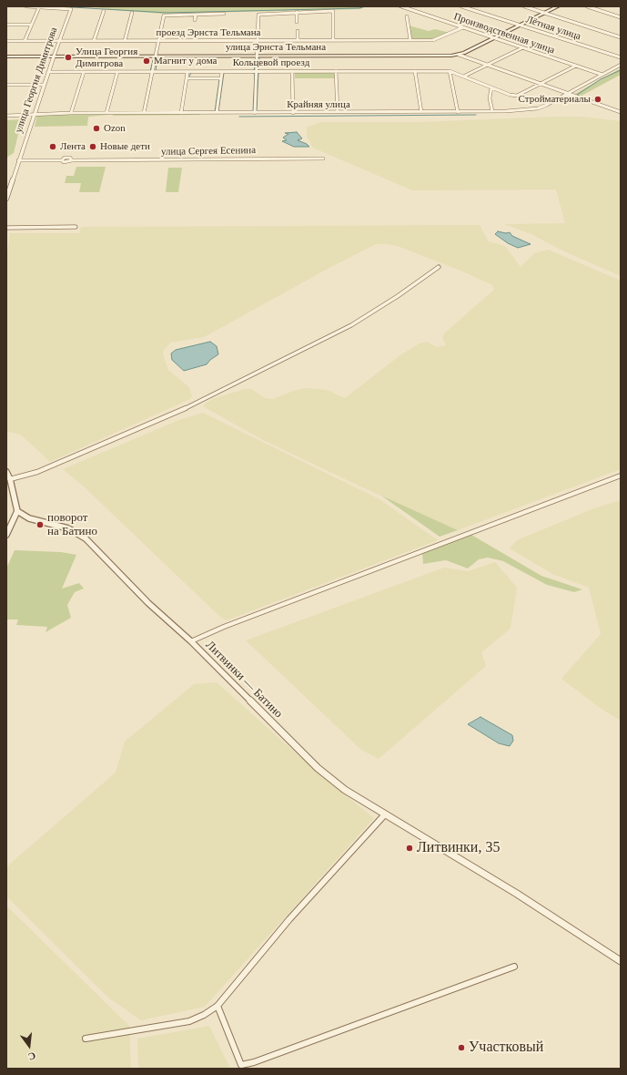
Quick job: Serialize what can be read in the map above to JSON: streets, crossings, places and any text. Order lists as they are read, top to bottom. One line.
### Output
{"streets":{"main road":["улица Эрнста Тельмана"],"street":["Лётная улица","проезд Эрнста Тельмана","Производственная улица","Кольцевой проезд","улица Георгия Димитрова","Крайняя улица","улица Сергея Есенина","Литвинки — Батино"]},"crossings":[["Лётная улица","улица Эрнста Тельмана"],["проезд Эрнста Тельмана","Производственная улица"],["проезд Эрнста Тельмана","улица Георгия Димитрова"],["Производственная улица","улица Эрнста Тельмана"],["Производственная улица","Крайняя улица"],["улица Эрнста Тельмана","улица Георгия Димитрова"],["Кольцевой проезд","улица Георгия Димитрова"],["улица Георгия Димитрова","Крайняя улица"],["улица Георгия Димитрова","улица Сергея Есенина"]],"places":["Улица Георгия Димитрова","Магнит у дома","Стройматериалы","Ozon","Лента","Новые дети","поворот на Батино","Литвинки, 35","Участковый"],"north":"bottom"}
